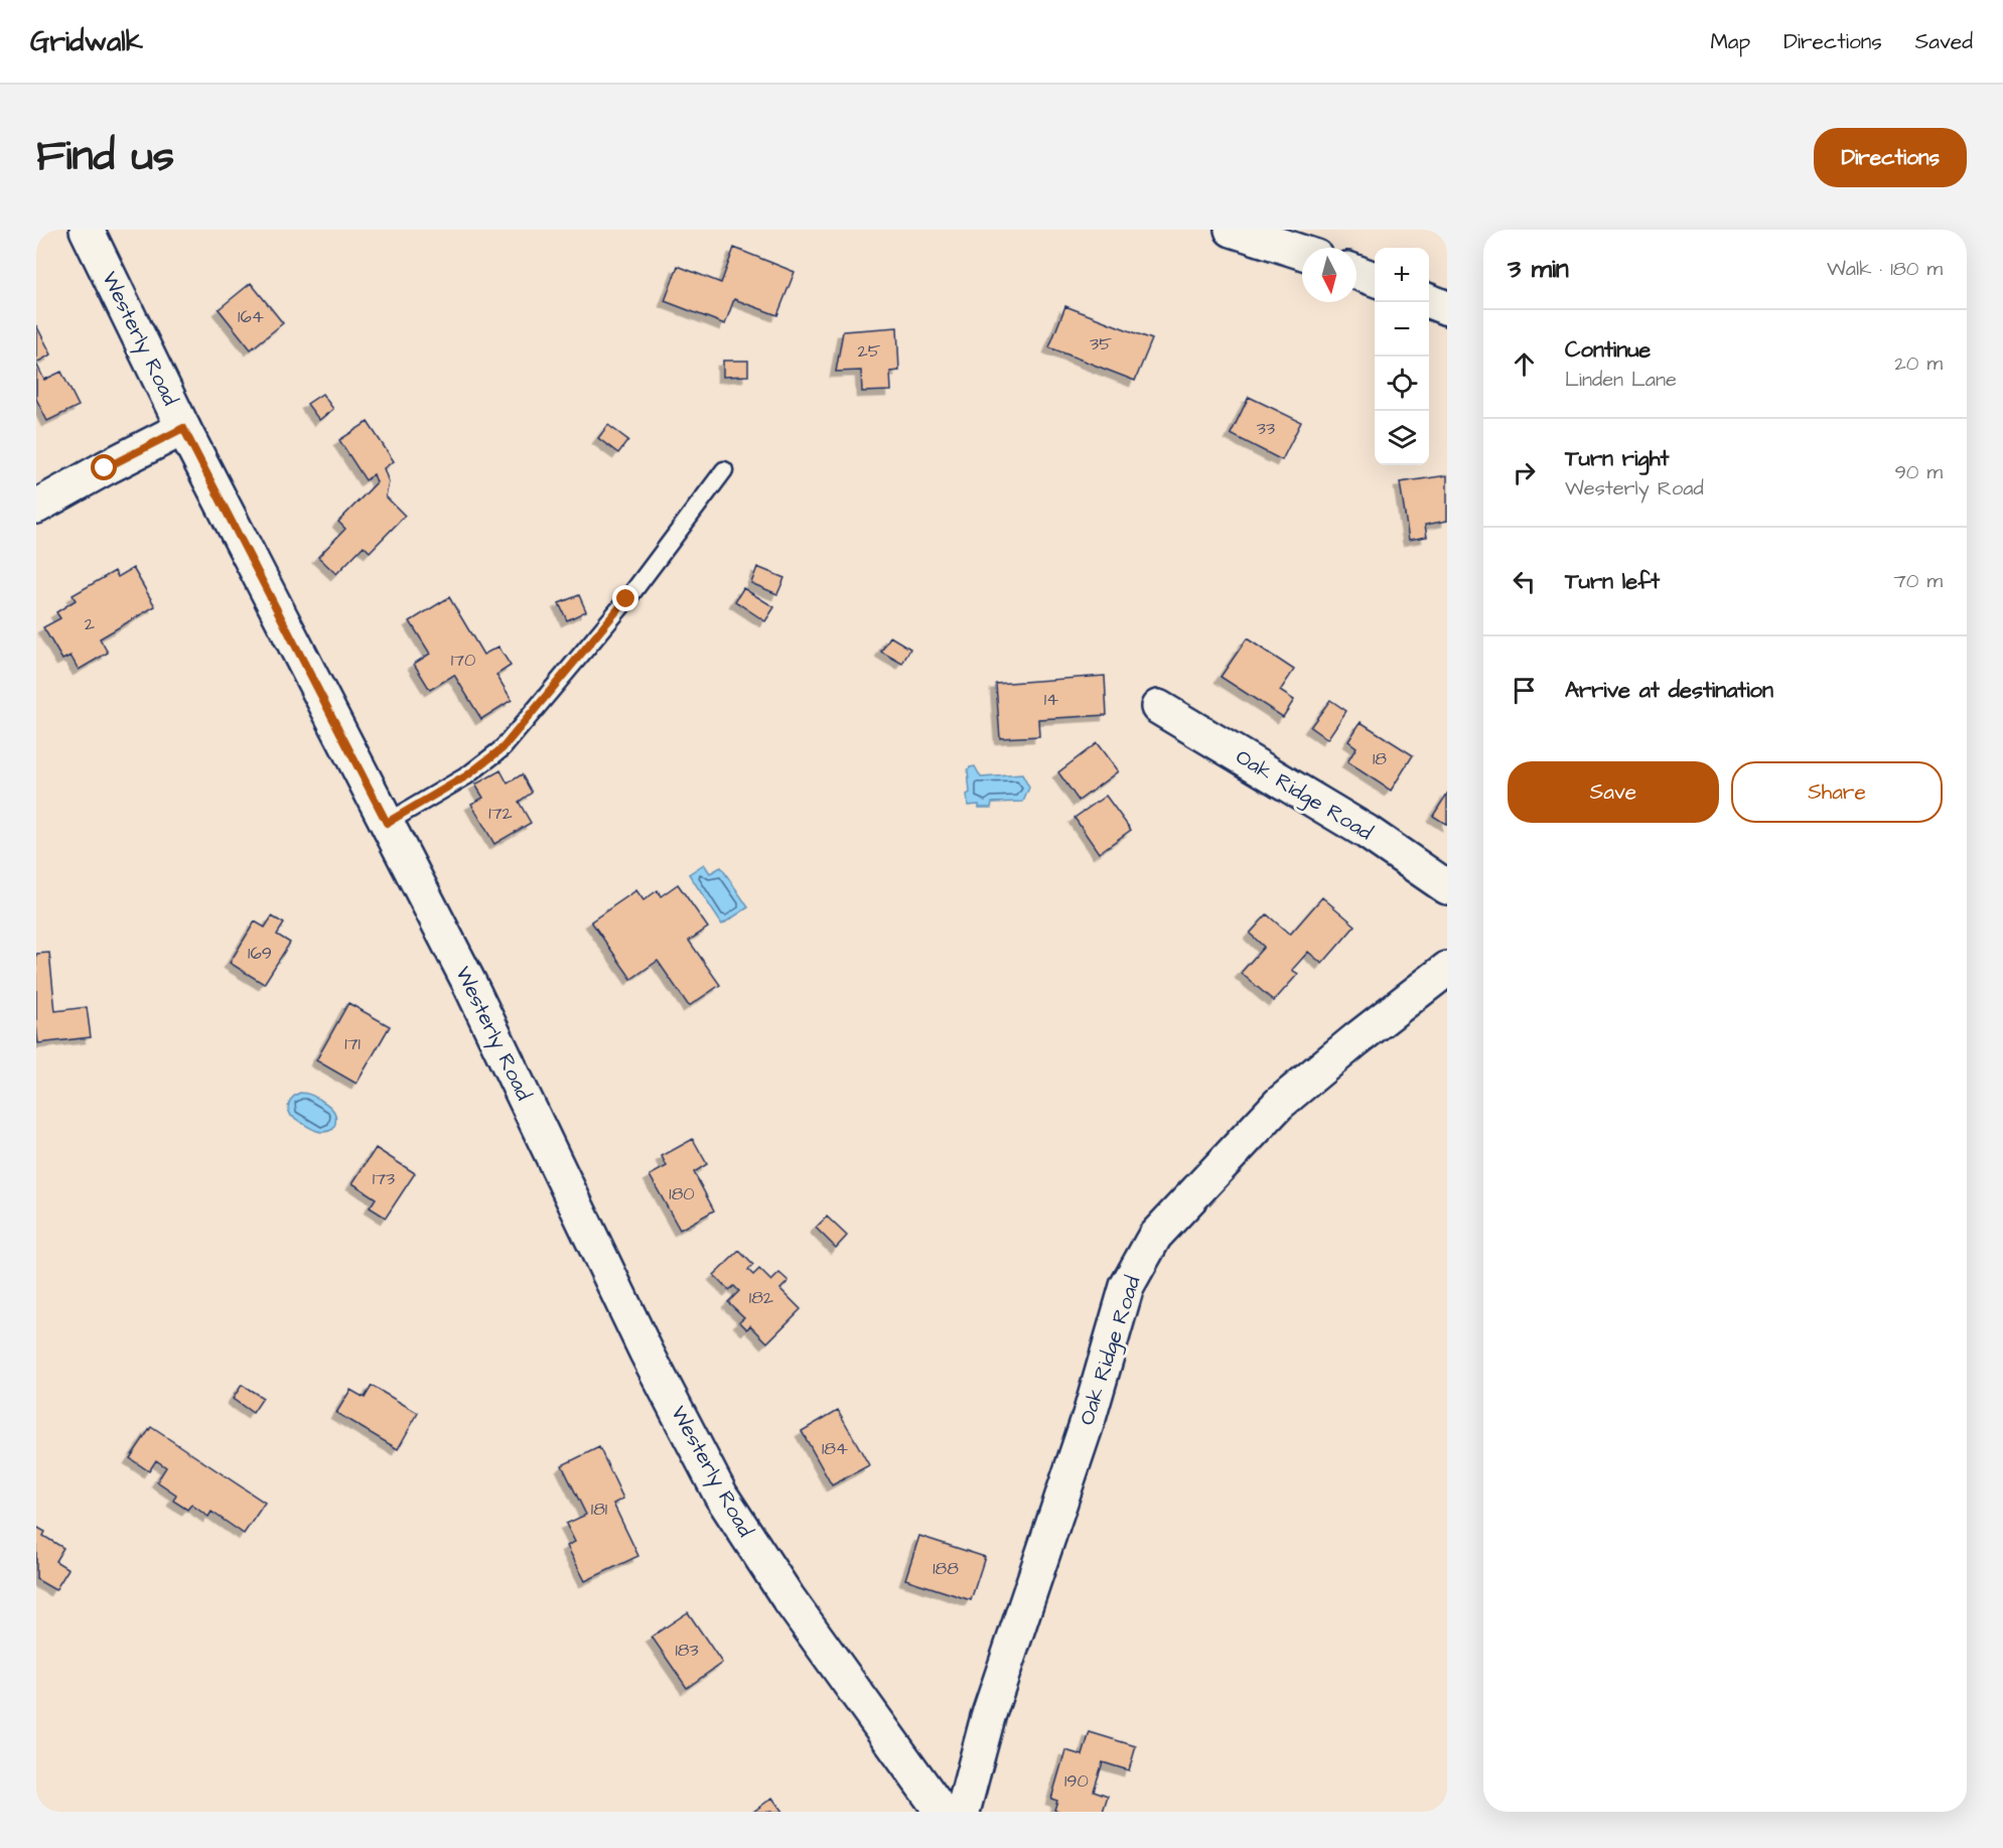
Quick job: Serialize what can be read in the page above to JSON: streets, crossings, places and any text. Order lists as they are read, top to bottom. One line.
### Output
{"streets":{"street":["Westerly Road","Oak Ridge Road"]},"house_numbers":["164","35","25","33","2","170","14","18","172","169","171","173","180","182","184","181","188","183","190"],"north":"bottom","page":{"header":"Gridwalk","nav":["Map","Directions","Saved"],"title":"Find us","buttons":["Directions",["Save","Share"]],"heading":["3 min","Walk · 180 m"],"map_buttons":["+","−"],"list":[["Continue","Linden Lane","20 m"],["Turn right","Westerly Road","90 m"],["Turn left","70 m"],"Arrive at destination"]}}
